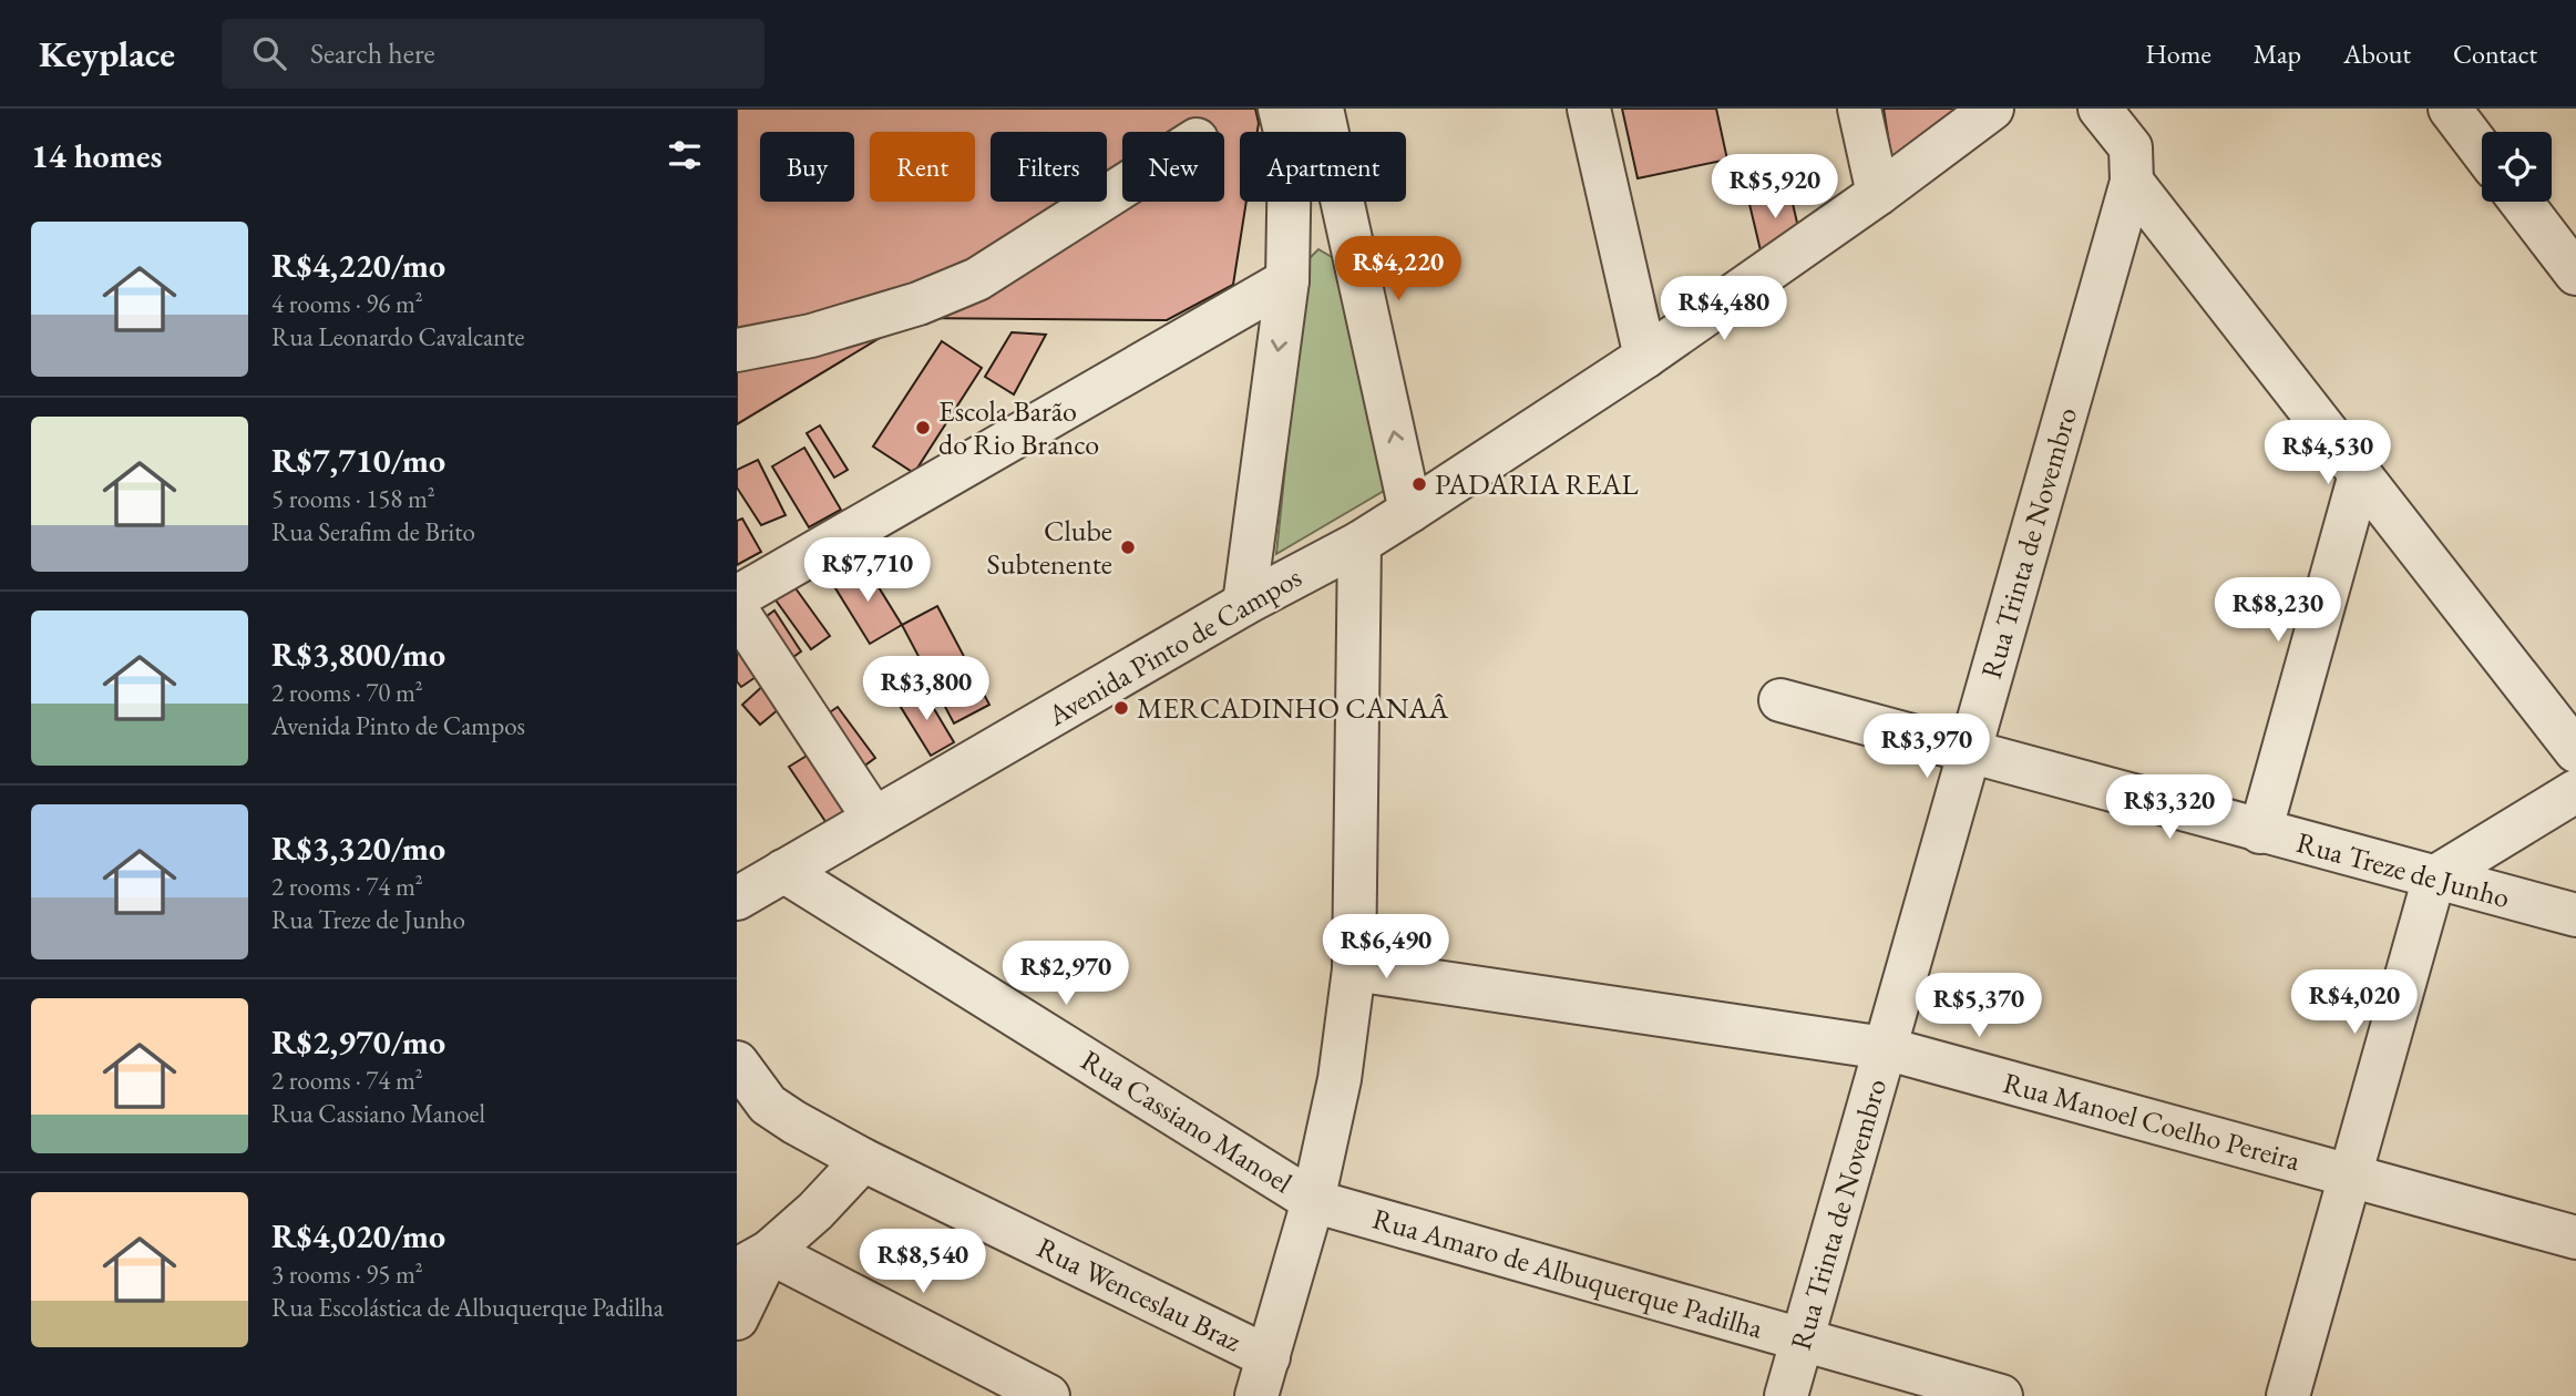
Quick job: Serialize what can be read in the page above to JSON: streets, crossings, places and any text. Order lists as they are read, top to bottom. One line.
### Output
{"streets":{"street":["Rua Trinta de Novembro","Avenida Pinto de Campos","Rua Treze de Junho","Rua Cassiano Manoel","Rua Manoel Coelho Pereira","Rua Amaro de Albuquerque Padilha","Rua Wenceslau Braz"]},"crossings":[["Rua Trinta de Novembro","Rua Treze de Junho"],["Rua Trinta de Novembro","Rua Manoel Coelho Pereira"],["Rua Trinta de Novembro","Rua Amaro de Albuquerque Padilha"],["Avenida Pinto de Campos","Rua Cassiano Manoel"],["Rua Cassiano Manoel","Rua Amaro de Albuquerque Padilha"]],"places":["Escola Barão do Rio Branco","PADARIA REAL","Clube Subtenente","MERCADINHO CANAÂ"],"page":{"header":"Keyplace","search":"Search here","nav":["Home","Map","About","Contact"],"heading":"14 homes","chip":["Buy","Rent","Filters","New","Apartment"],"price":["R$5,920","R$4,220","R$4,480","R$4,530","R$7,710","R$8,230","R$3,800","R$3,970","R$3,320","R$6,490","R$2,970","R$4,020","R$5,370","R$8,540"],"list":[{"name":"R$4,220/mo","note":"4 rooms · 96 m² · Rua Leonardo Cavalcante"},{"name":"R$7,710/mo","note":"5 rooms · 158 m² · Rua Serafim de Brito"},{"name":"R$3,800/mo","note":"2 rooms · 70 m² · Avenida Pinto de Campos"},{"name":"R$3,320/mo","note":"2 rooms · 74 m² · Rua Treze de Junho"},{"name":"R$2,970/mo","note":"2 rooms · 74 m² · Rua Cassiano Manoel"},{"name":"R$4,020/mo","note":"3 rooms · 95 m² · Rua Escolástica de Albuquerque Padilha"}]}}
